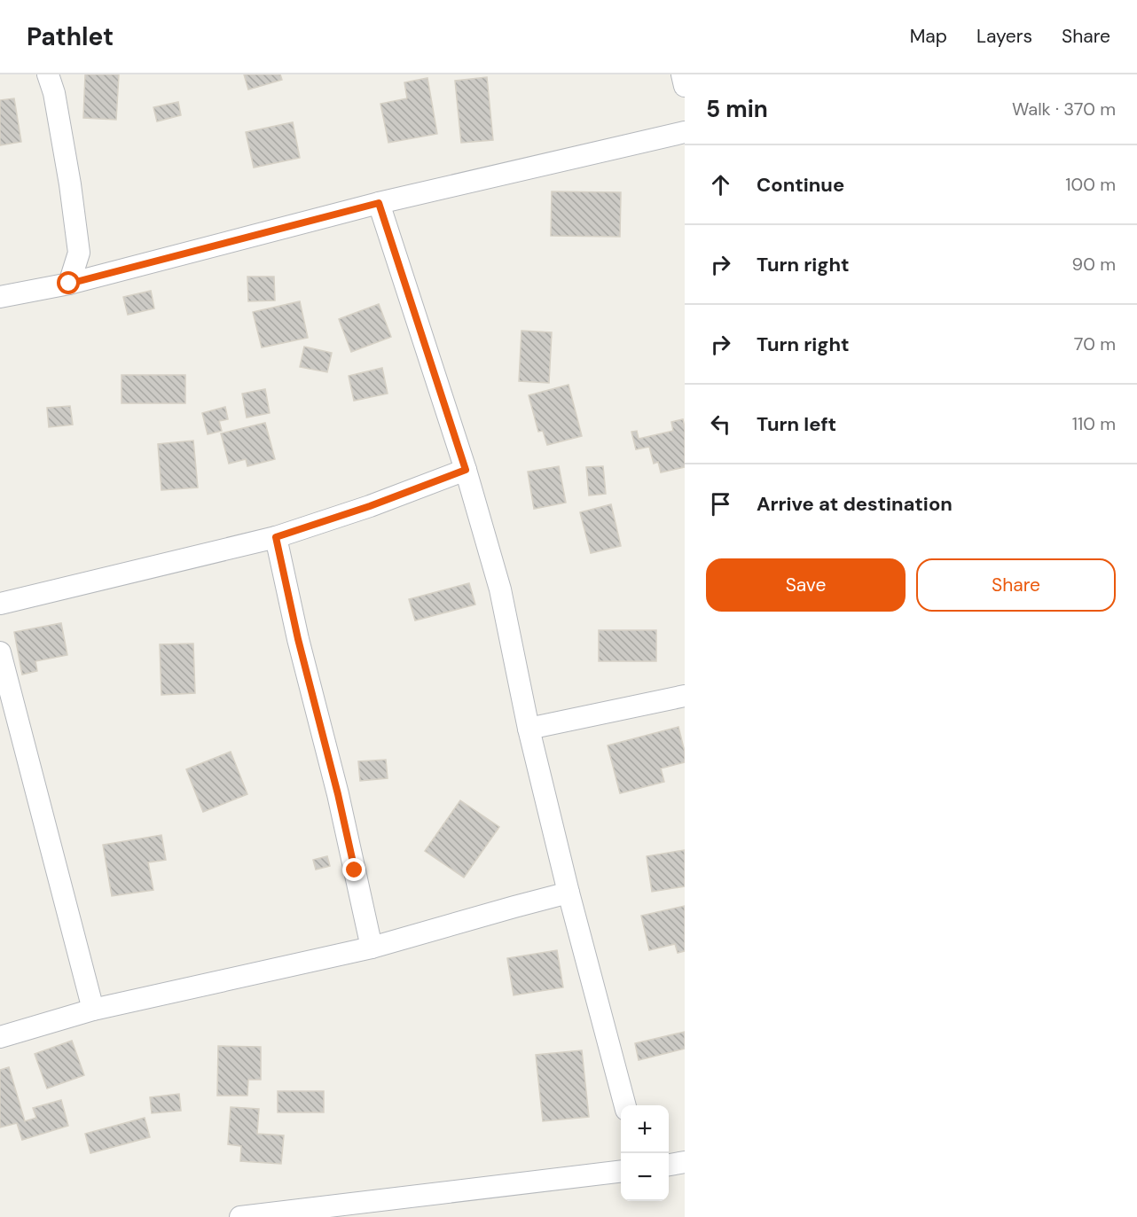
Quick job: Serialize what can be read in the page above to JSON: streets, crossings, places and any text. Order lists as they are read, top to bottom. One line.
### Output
{"page":{"header":"Pathlet","nav":["Map","Layers","Share"],"heading":["5 min","Walk · 370 m"],"list":[["Continue","100 m"],["Turn right","90 m"],["Turn right","70 m"],["Turn left","110 m"],"Arrive at destination"],"buttons":["Save","Share"],"map_buttons":["+","−"]}}
